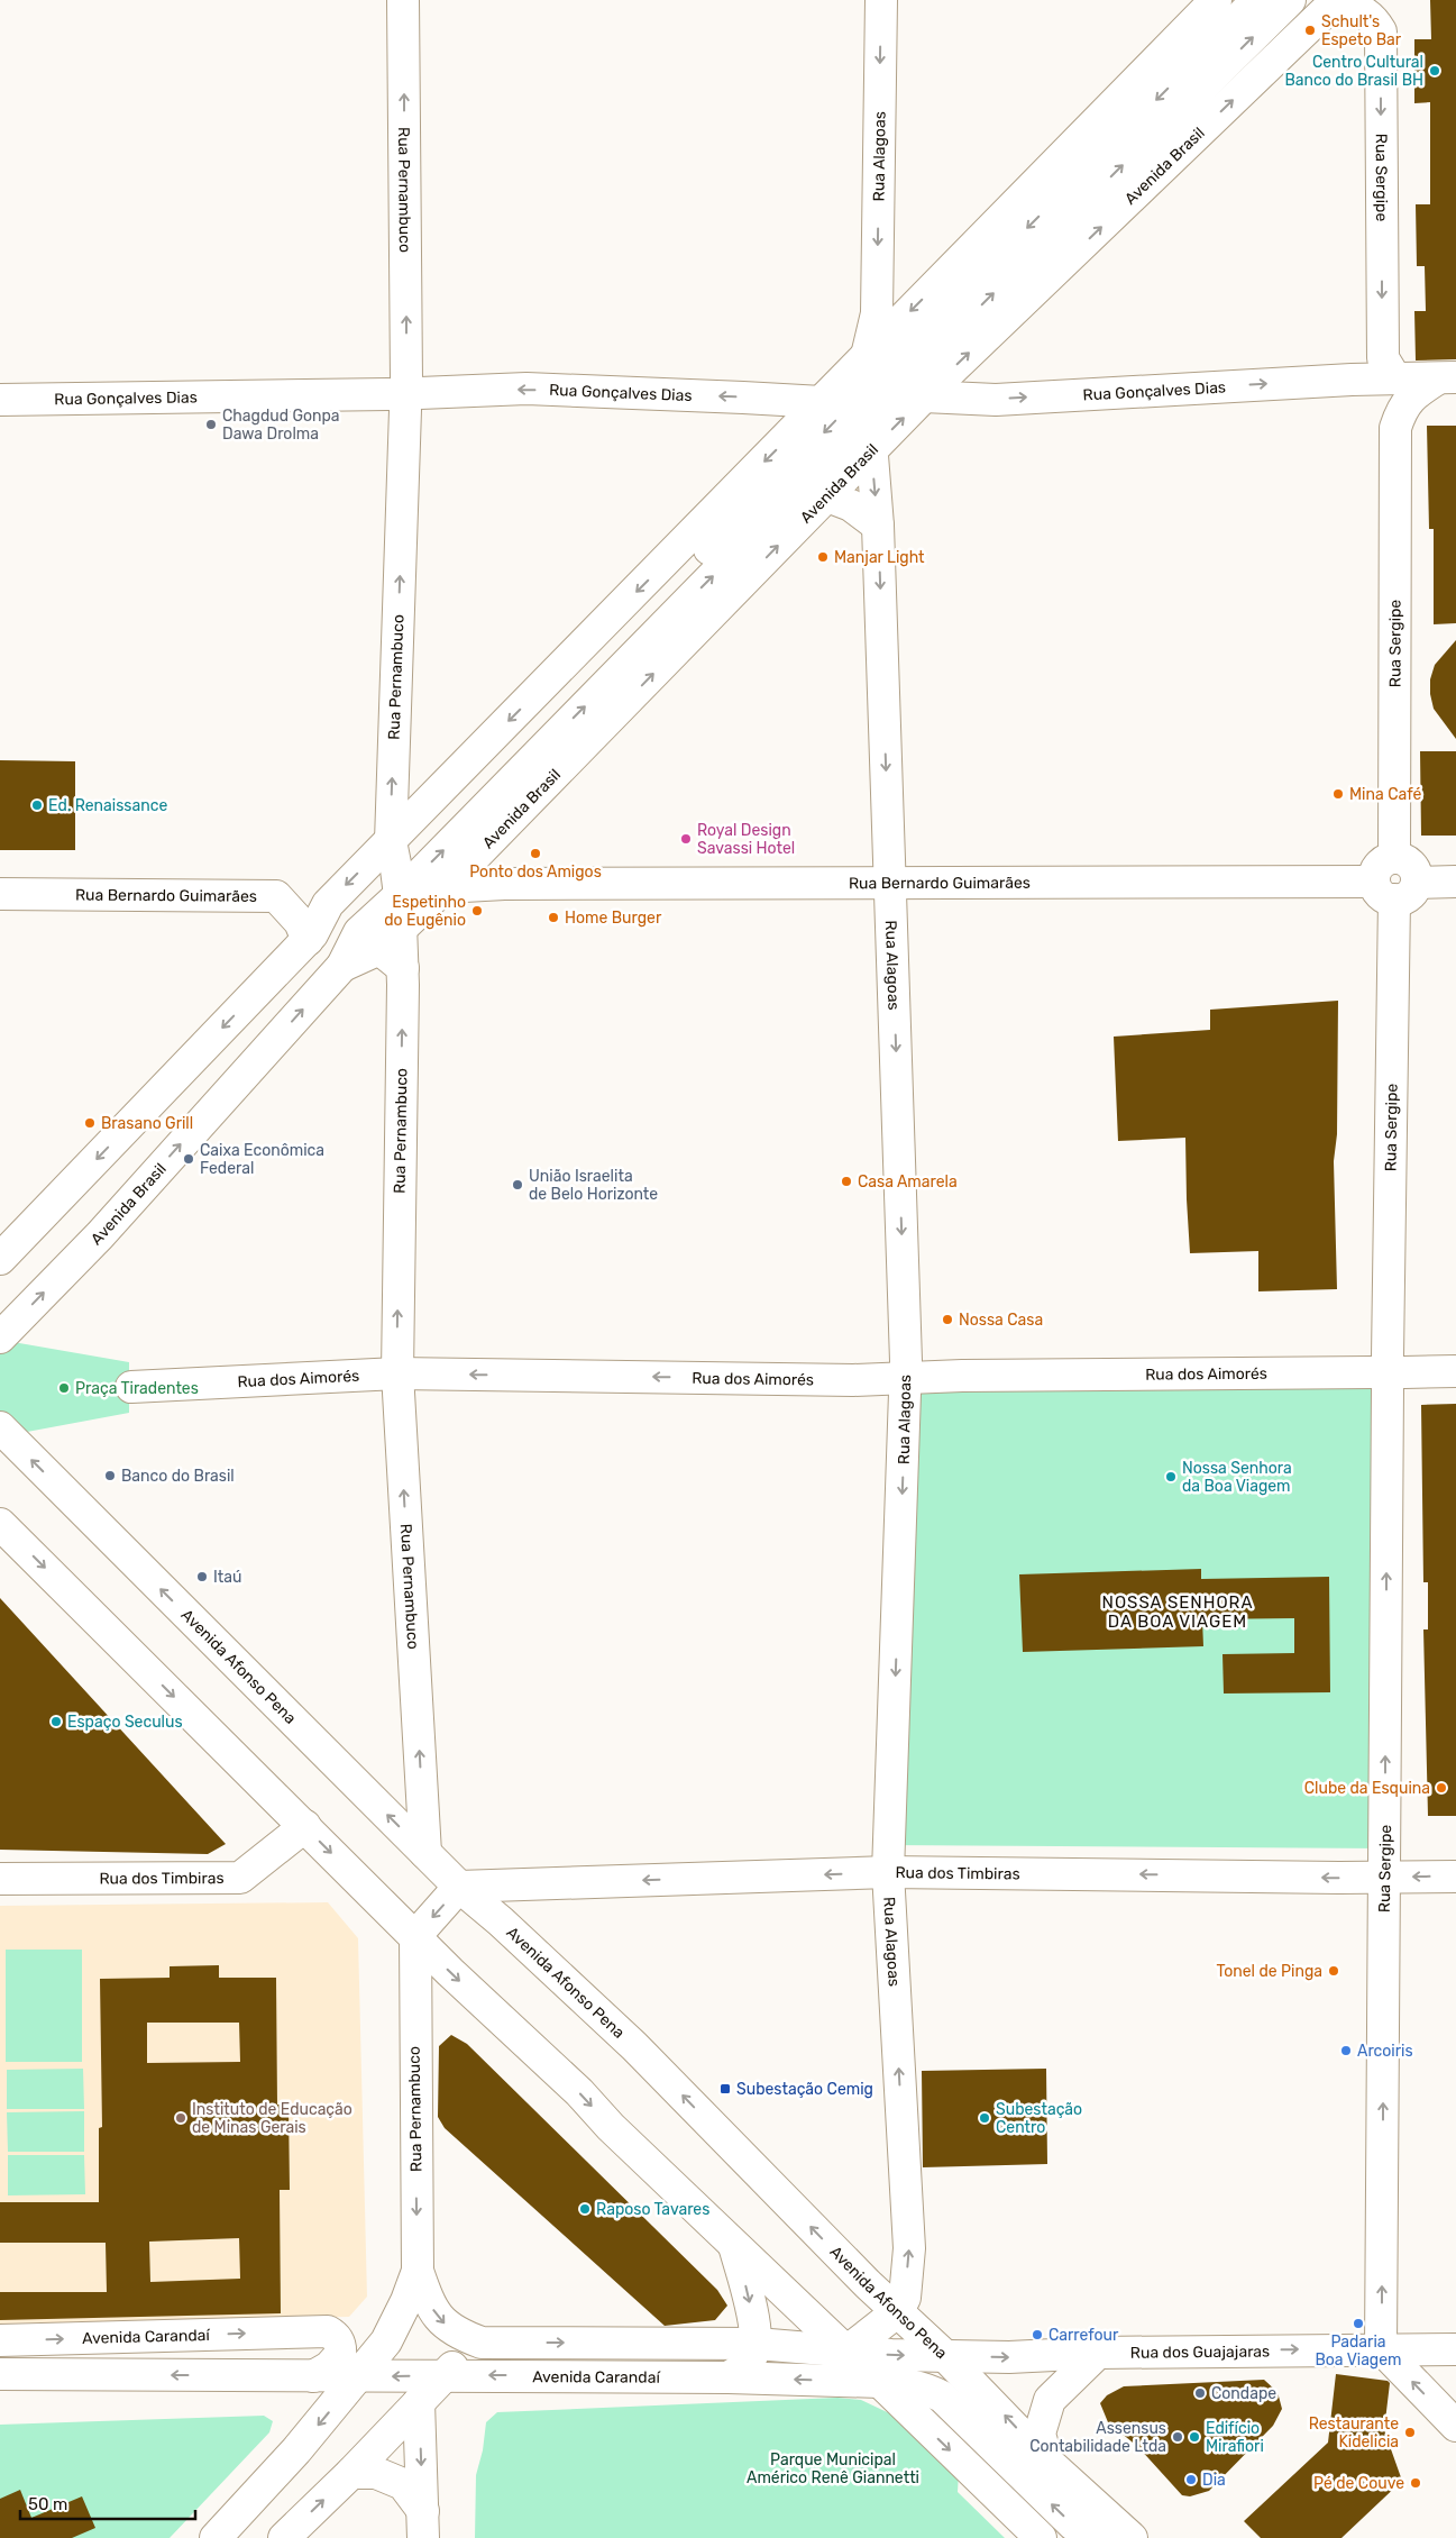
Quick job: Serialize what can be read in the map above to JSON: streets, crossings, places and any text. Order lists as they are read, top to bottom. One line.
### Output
{"streets":{"street":["Rua Alagoas","Avenida Brasil","Rua Sergipe","Rua Pernambuco","Rua Gonçalves Dias","Rua Bernardo Guimarães","Rua dos Aimorés","Avenida Afonso Pena","Rua dos Timbiras","Avenida Carandaí","Rua dos Guajajaras"]},"crossings":[["Rua Alagoas","Avenida Brasil"],["Rua Alagoas","Rua Gonçalves Dias"],["Rua Alagoas","Rua Bernardo Guimarães"],["Rua Alagoas","Rua dos Aimorés"],["Rua Alagoas","Avenida Afonso Pena"],["Rua Alagoas","Rua dos Timbiras"],["Avenida Brasil","Rua Sergipe"],["Avenida Brasil","Rua Pernambuco"],["Avenida Brasil","Rua Gonçalves Dias"],["Avenida Brasil","Rua Bernardo Guimarães"],["Rua Sergipe","Rua Gonçalves Dias"],["Rua Sergipe","Rua Bernardo Guimarães"],["Rua Sergipe","Rua dos Aimorés"],["Rua Sergipe","Rua dos Timbiras"],["Rua Sergipe","Rua dos Guajajaras"],["Rua Pernambuco","Rua Gonçalves Dias"],["Rua Pernambuco","Rua dos Aimorés"],["Rua Pernambuco","Avenida Afonso Pena"],["Rua Pernambuco","Avenida Carandaí"],["Avenida Afonso Pena","Rua dos Timbiras"],["Avenida Afonso Pena","Rua dos Guajajaras"]],"one_way":["Rua dos Aimorés","Rua dos Timbiras","Rua dos Guajajaras"],"districts":["NOSSA SENHORA DA BOA VIAGEM"],"parks":["Parque Municipal Américo Renê Giannetti"],"places":{"other":["Schult's Espeto Bar","Centro Cultural Banco do Brasil BH","Chagdud Gonpa Dawa Drolma","Manjar Light","Mina Café","Ed. Renaissance","Royal Design Savassi Hotel","Ponto dos Amigos","Espetinho do Eugênio","Home Burger","Brasano Grill","Caixa Econômica Federal","Casa Amarela","União Israelita de Belo Horizonte","Nossa Casa","Praça Tiradentes","Banco do Brasil","Nossa Senhora da Boa Viagem","Itaú","Espaço Seculus","Clube da Esquina","Tonel de Pinga","Arcoiris","Instituto de Educação de Minas Gerais","Subestação Centro","Raposo Tavares","Padaria Boa Viagem","Carrefour","Condape","Restaurante Kidelicia","Assensus Contabilidade Ltda","Edifício Mirafiori","Dia","Pé de Couve"],"transit":["Subestação Cemig"]},"scale_bar":"50 m"}
